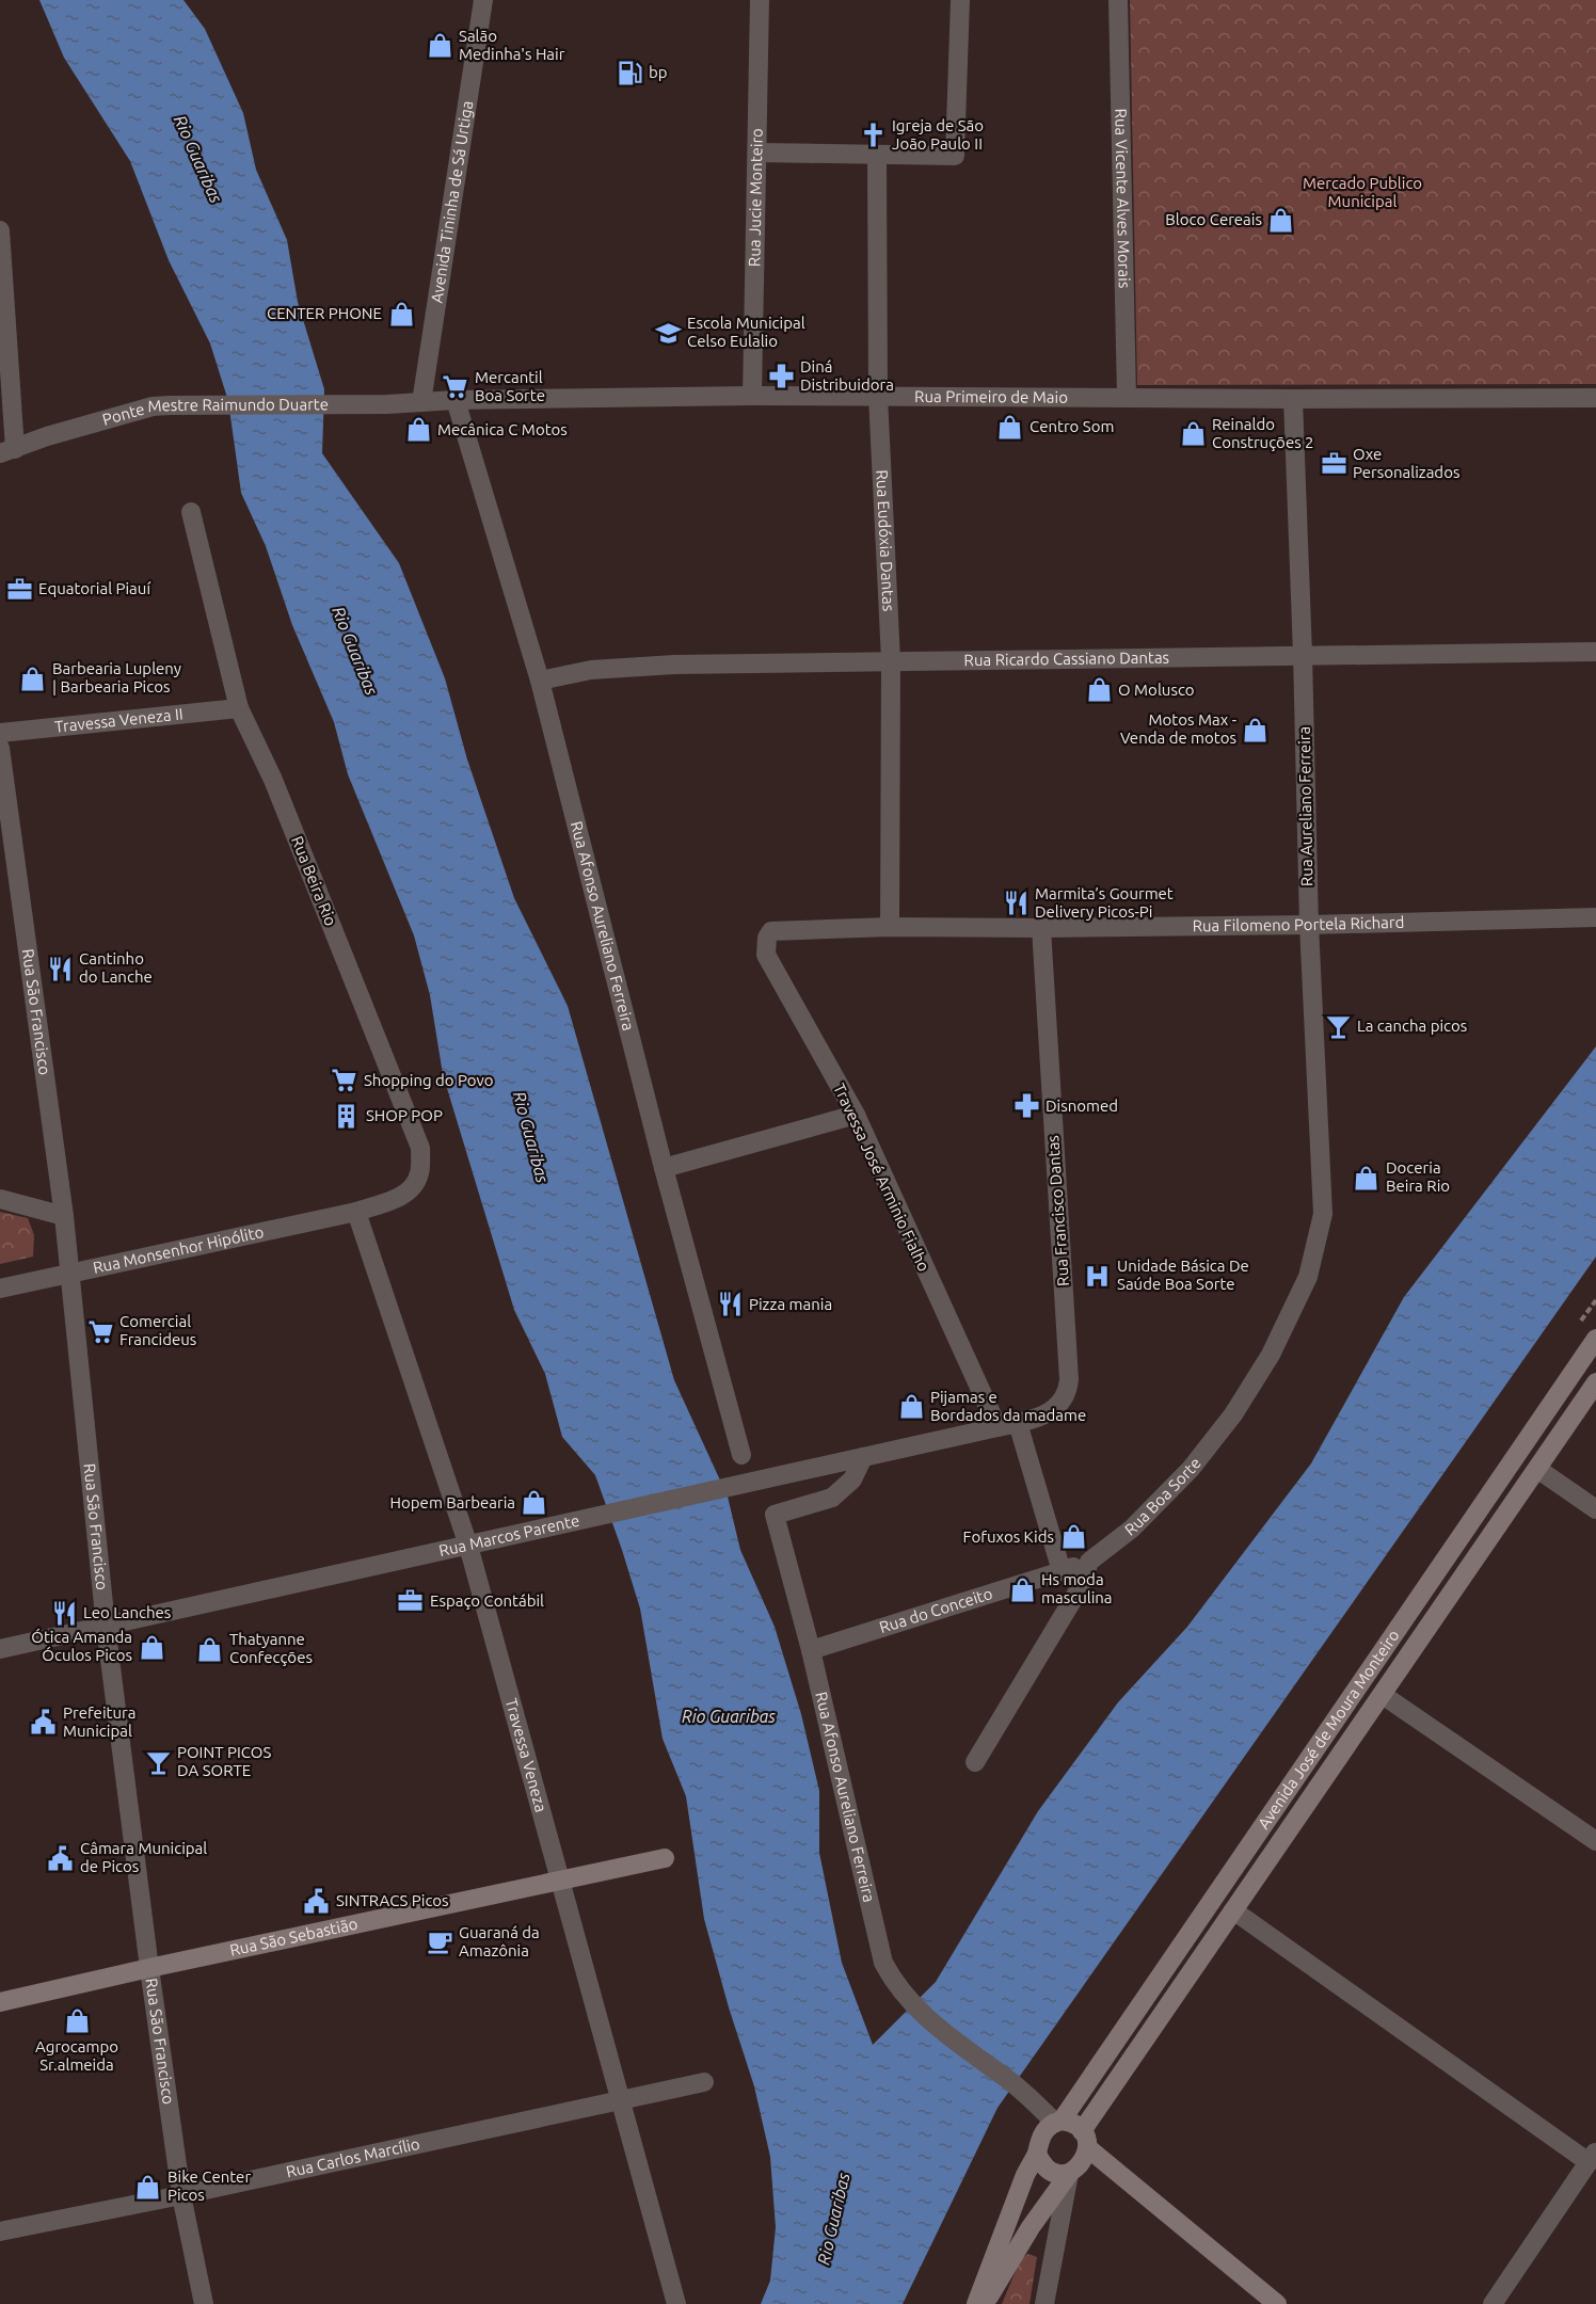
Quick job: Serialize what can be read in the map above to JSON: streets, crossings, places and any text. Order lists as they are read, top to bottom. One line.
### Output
{"streets":{"main road":["Avenida José de Moura Monteiro","Rua São Sebastião"],"street":["Rua Jucie Monteiro","Rua Vicente Alves Morais","Avenida Tininha de Sá Urtiga","Rua Primeiro de Maio","Ponte Mestre Raimundo Duarte","Rua Eudóxia Dantas","Rua Ricardo Cassiano Dantas","Travessa Veneza II","Rua Aureliano Ferreira","Rua Beira Rio","Rua Filomeno Portela Richard","Rua Afonso Aureliano Ferreira","Rua São Francisco","Travessa José Arminio Fialho","Rua Francisco Dantas","Rua Monsenhor Hipólito","Rua Boa Sorte","Rua Marcos Parente","Rua do Conceito","Travessa Veneza","Rua Carlos Marcílio"]},"crossings":[["Rua Jucie Monteiro","Rua Primeiro de Maio"],["Rua Vicente Alves Morais","Rua Primeiro de Maio"],["Avenida Tininha de Sá Urtiga","Rua Primeiro de Maio"],["Rua Primeiro de Maio","Ponte Mestre Raimundo Duarte"],["Rua Primeiro de Maio","Rua Eudóxia Dantas"],["Rua Primeiro de Maio","Rua Aureliano Ferreira"],["Rua Primeiro de Maio","Rua Afonso Aureliano Ferreira"],["Rua Eudóxia Dantas","Rua Ricardo Cassiano Dantas"],["Rua Eudóxia Dantas","Rua Filomeno Portela Richard"],["Rua Ricardo Cassiano Dantas","Rua Aureliano Ferreira"],["Rua Ricardo Cassiano Dantas","Rua Afonso Aureliano Ferreira"],["Travessa Veneza II","Rua Beira Rio"],["Rua Aureliano Ferreira","Rua Filomeno Portela Richard"],["Rua Aureliano Ferreira","Rua Boa Sorte"],["Rua Beira Rio","Rua Monsenhor Hipólito"],["Rua Beira Rio","Travessa Veneza"],["Rua Filomeno Portela Richard","Travessa José Arminio Fialho"],["Rua Filomeno Portela Richard","Rua Francisco Dantas"],["Rua Afonso Aureliano Ferreira","Rua Marcos Parente"],["Rua Afonso Aureliano Ferreira","Rua do Conceito"],["Rua Afonso Aureliano Ferreira","Avenida José de Moura Monteiro"],["Rua São Francisco","Rua Monsenhor Hipólito"],["Rua São Francisco","Rua Marcos Parente"],["Rua São Francisco","Rua São Sebastião"],["Rua São Francisco","Rua Carlos Marcílio"],["Travessa José Arminio Fialho","Rua Marcos Parente"],["Rua Francisco Dantas","Rua Marcos Parente"],["Rua Monsenhor Hipólito","Travessa Veneza"],["Rua Marcos Parente","Travessa Veneza"],["Travessa Veneza","Rua São Sebastião"],["Travessa Veneza","Rua Carlos Marcílio"]],"water":["Rio Guaribas"],"parks":["Mercado Publico Municipal"],"places":{"shop":["Salão Medinha's Hair","Bloco Cereais","CENTER PHONE","Centro Som","Mecânica C Motos","Reinaldo Construções 2","Barbearia Lupleny | Barbearia Picos","O Molusco","Motos Max - Venda de motos","Doceria Beira Rio","Pijamas e Bordados da madame","Hopem Barbearia","Fofuxos Kids","Hs moda masculina","Ótica Amanda Óculos Picos","Thatyanne Confecções","Agrocampo Sr.almeida","Bike Center Picos"],"fuel station":["bp"],"church":["Igreja de São João Paulo II"],"school or university":["Escola Municipal Celso Eulalio"],"pharmacy":["Diná Distribuidora","Disnomed"],"supermarket":["Mercantil Boa Sorte","Shopping do Povo","Comercial Francideus"],"office":["Oxe Personalizados","Equatorial Piauí","Espaço Contábil"],"restaurant":["Marmita’s Gourmet Delivery Picos-Pi","Cantinho do Lanche","Pizza mania","Leo Lanches"],"bar":["La cancha picos","POINT PICOS DA SORTE"],"building":["SHOP POP"],"hospital":["Unidade Básica De Saúde Boa Sorte"],"public building":["Prefeitura Municipal","Câmara Municipal de Picos","SINTRACS Picos"],"cafe":["Guaraná da Amazônia"]}}
